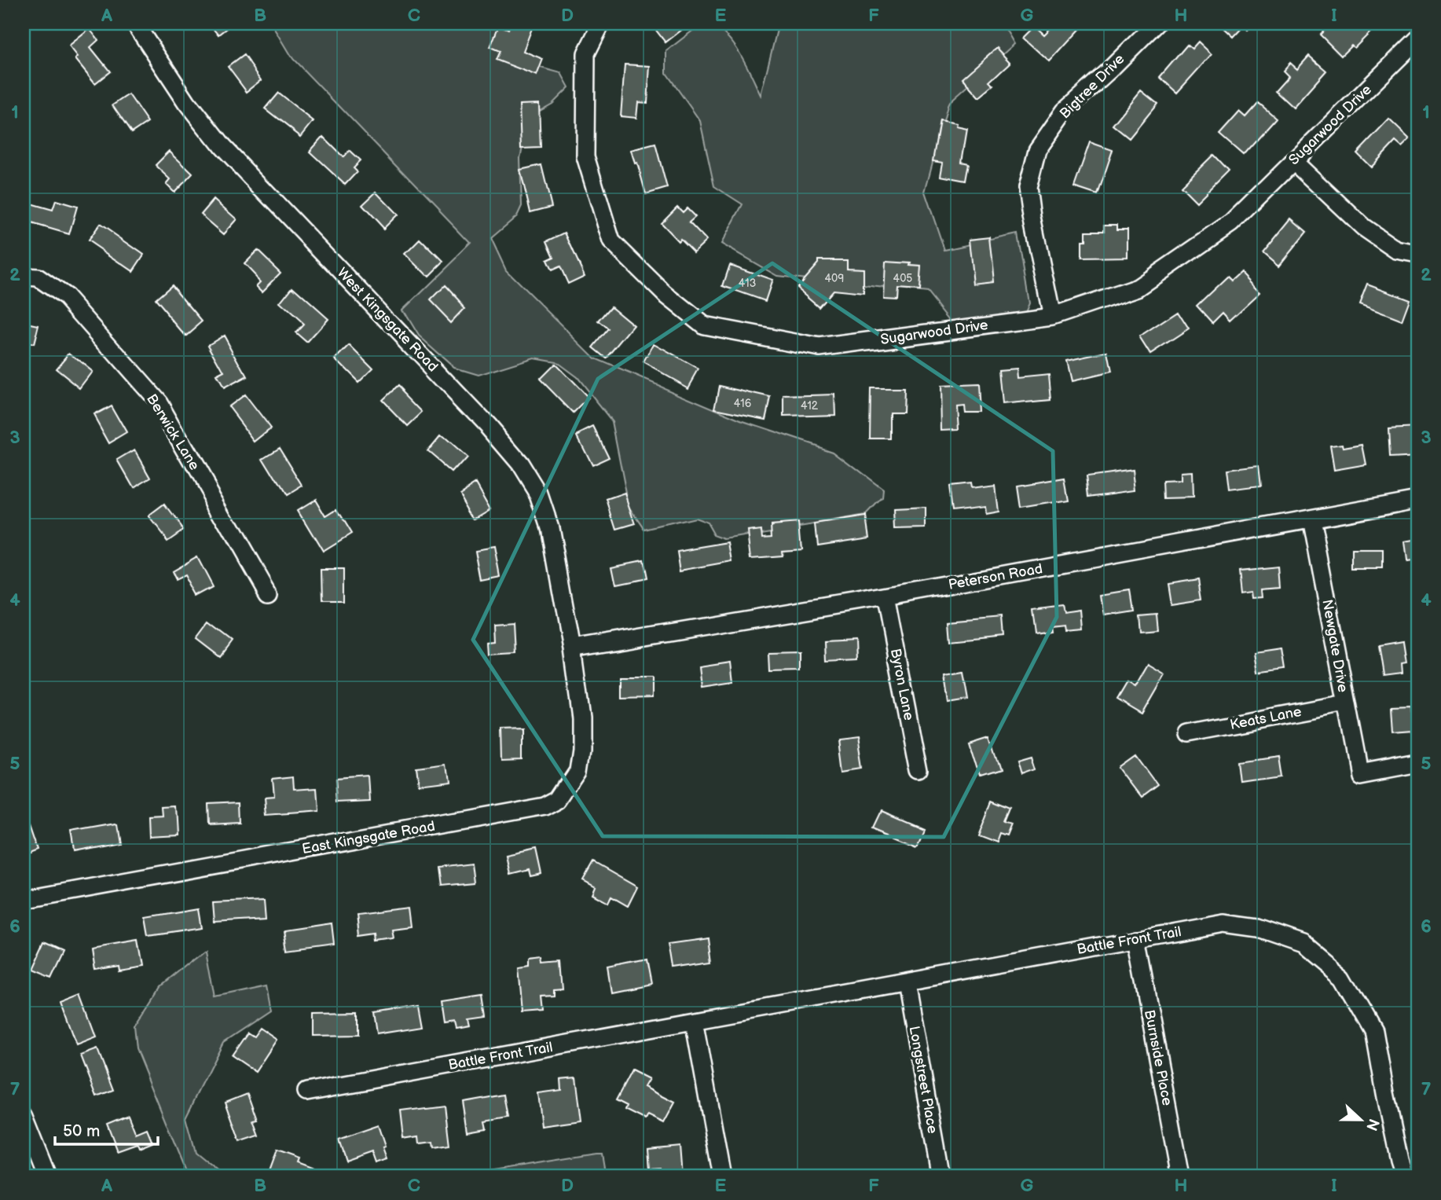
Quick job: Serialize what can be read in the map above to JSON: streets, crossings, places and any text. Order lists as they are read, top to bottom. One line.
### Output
{"streets":{"street":["Bigtree Drive","Sugarwood Drive","West Kingsgate Road","Berwick Lane","Peterson Road","Newgate Drive","Byron Lane","Keats Lane","East Kingsgate Road","Battle Front Trail","Burnside Place","Longstreet Place"]},"crossings":[["Bigtree Drive","Sugarwood Drive"],["West Kingsgate Road","Peterson Road"],["West Kingsgate Road","East Kingsgate Road"],["Peterson Road","Newgate Drive"],["Peterson Road","Byron Lane"],["Peterson Road","East Kingsgate Road"],["Newgate Drive","Keats Lane"],["Battle Front Trail","Burnside Place"],["Battle Front Trail","Longstreet Place"]],"house_numbers":["409","405","413","416","412"],"scale_bar":"50 m","north":"right","grid":{"columns":["A","B","C","D","E","F","G","H","I"],"rows":["1","2","3","4","5","6","7"]}}
